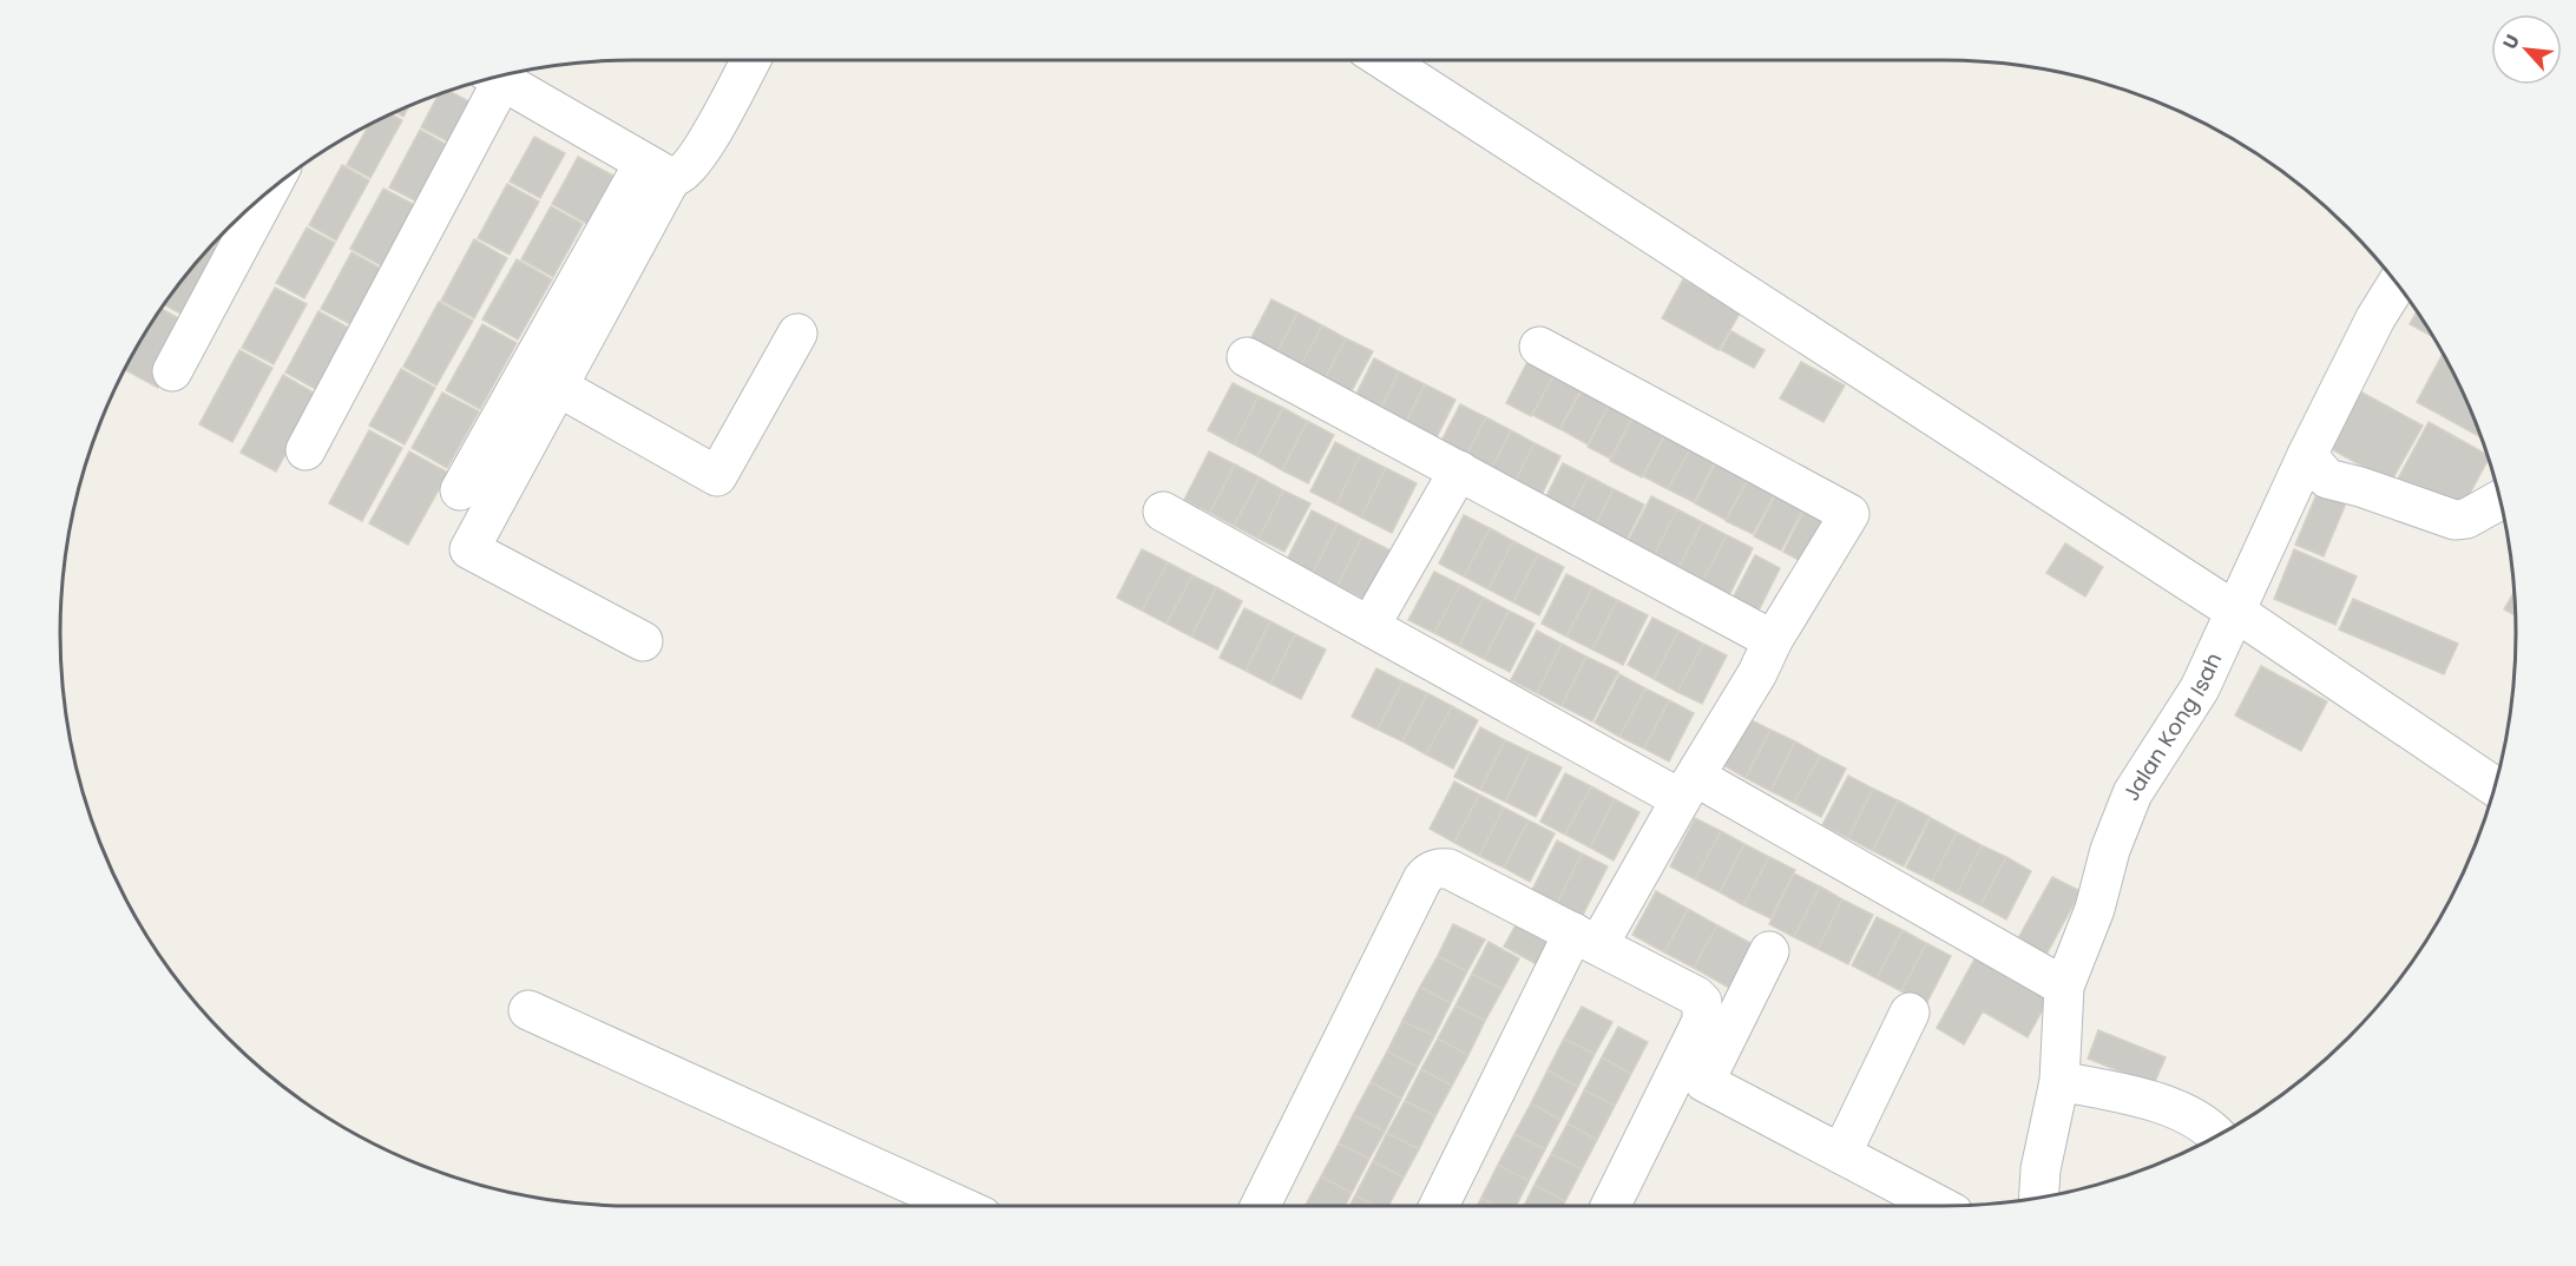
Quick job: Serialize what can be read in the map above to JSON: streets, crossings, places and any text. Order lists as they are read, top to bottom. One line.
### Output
{"streets":{"street":["Jalan Kong Isah"]},"north":"top left"}
